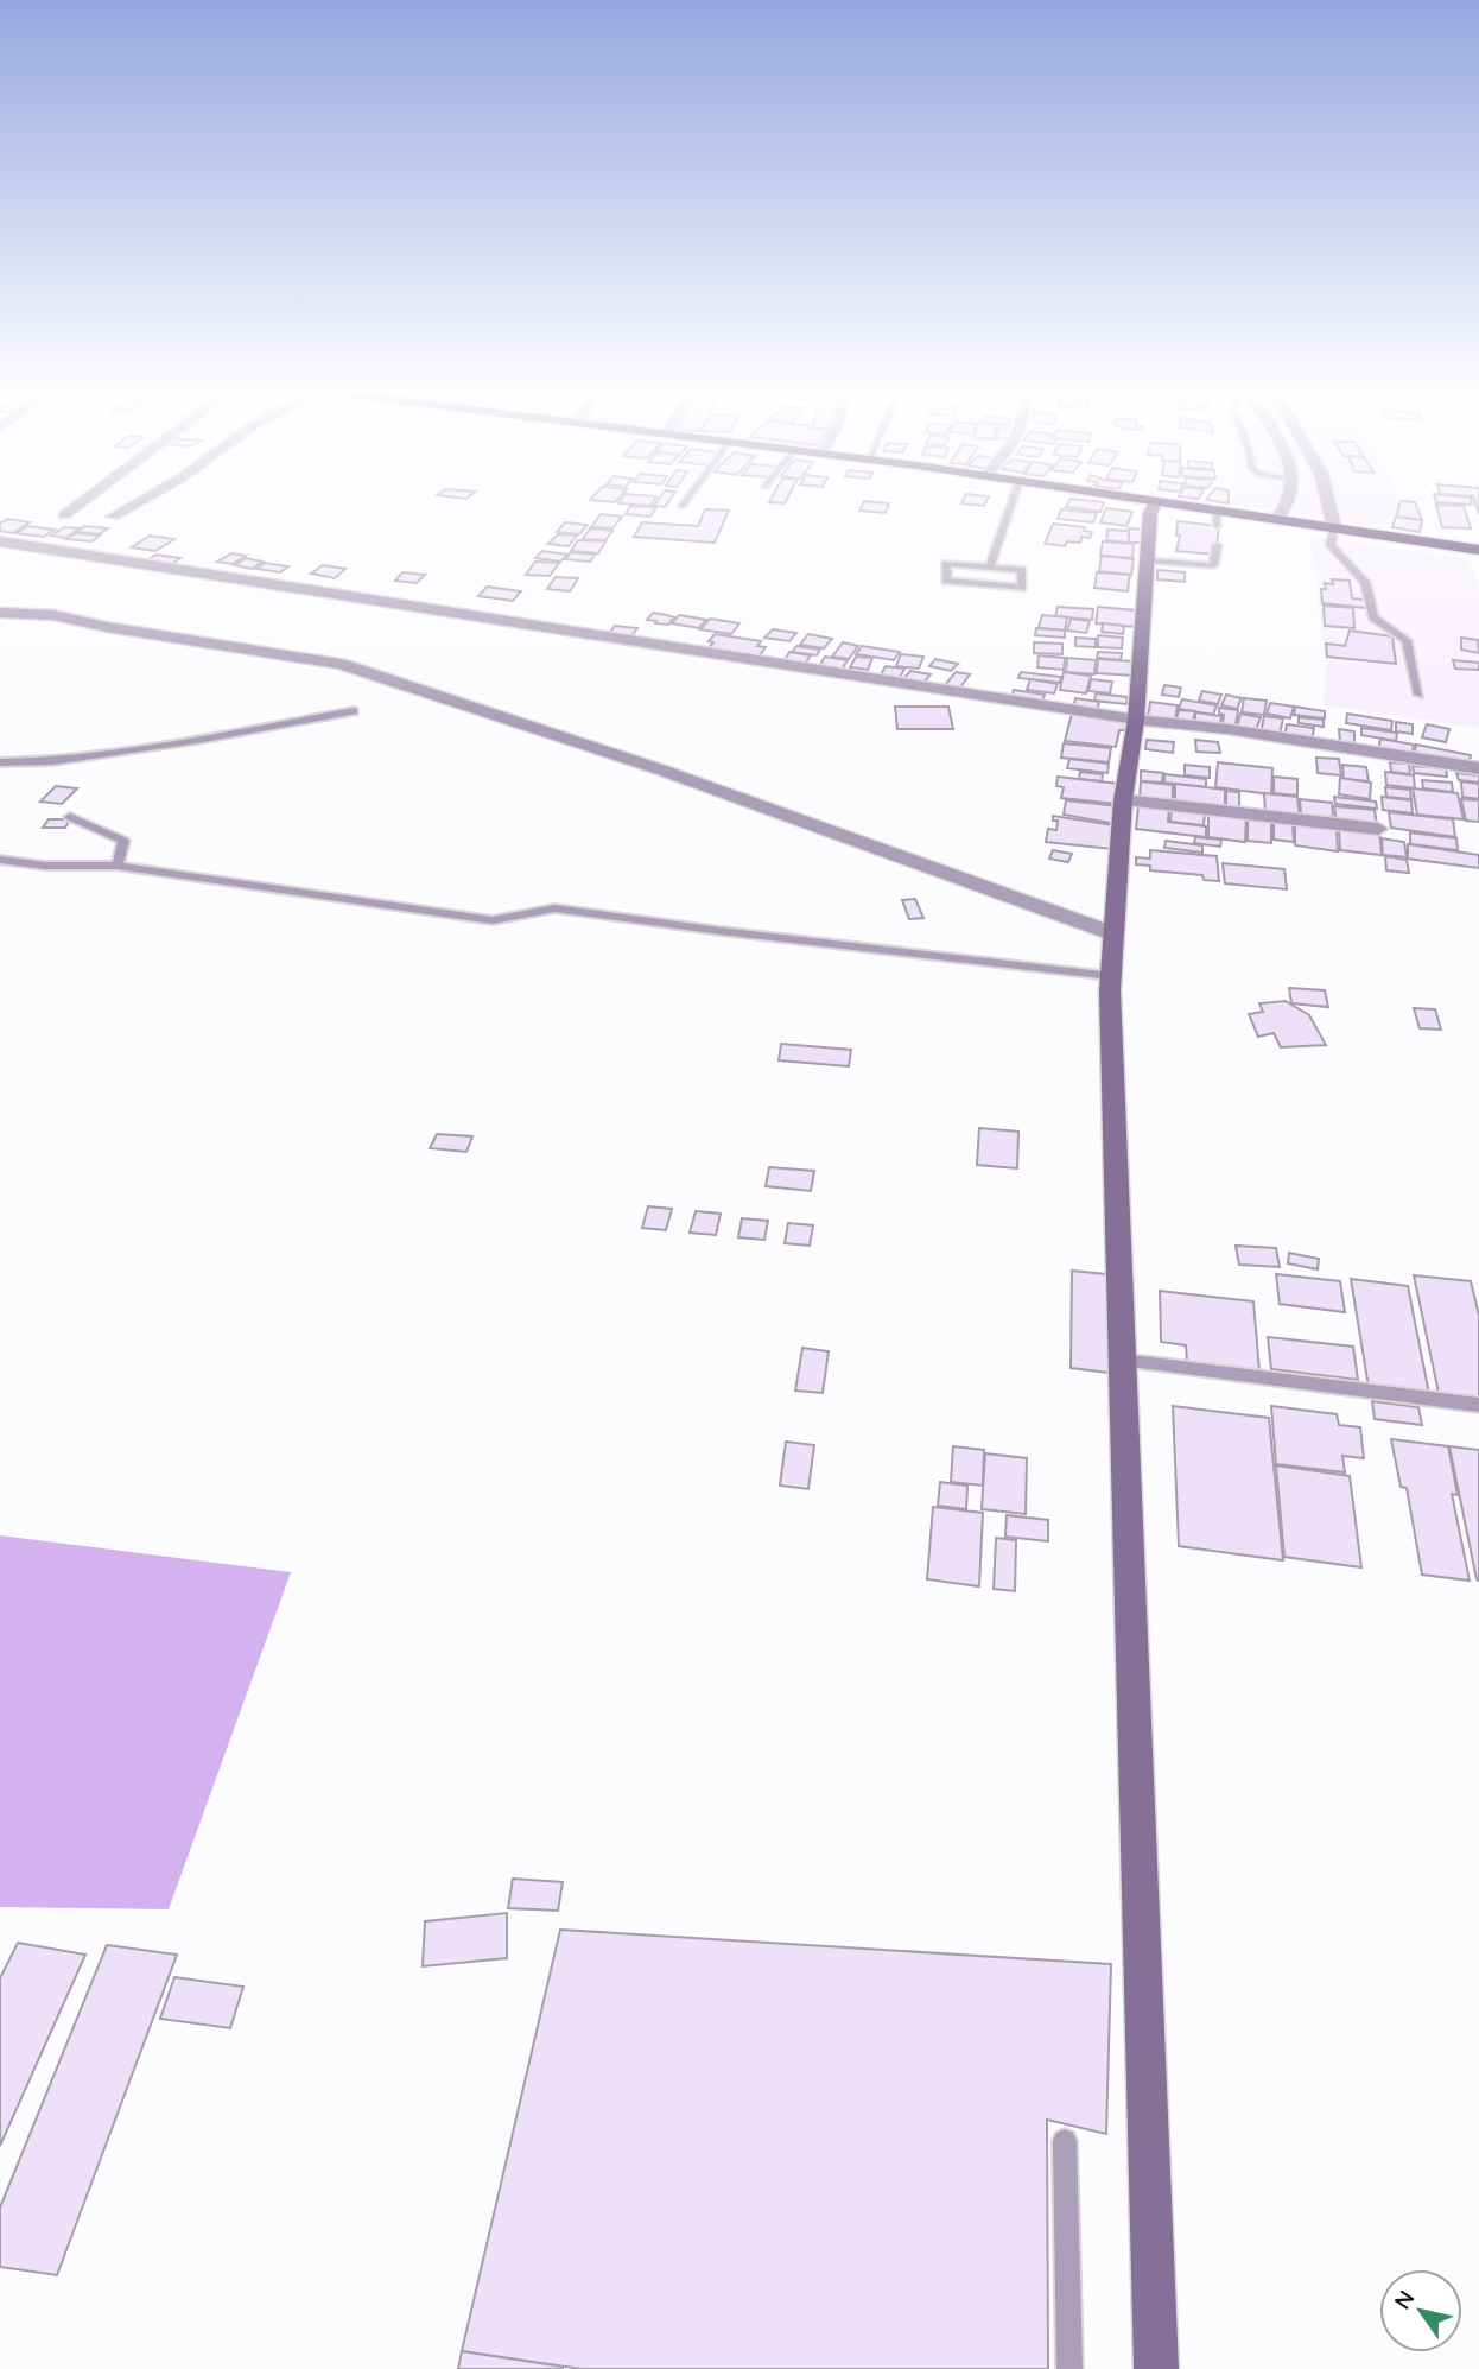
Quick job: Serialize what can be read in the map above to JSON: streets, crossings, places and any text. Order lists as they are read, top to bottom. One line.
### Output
{"north":"top left"}
